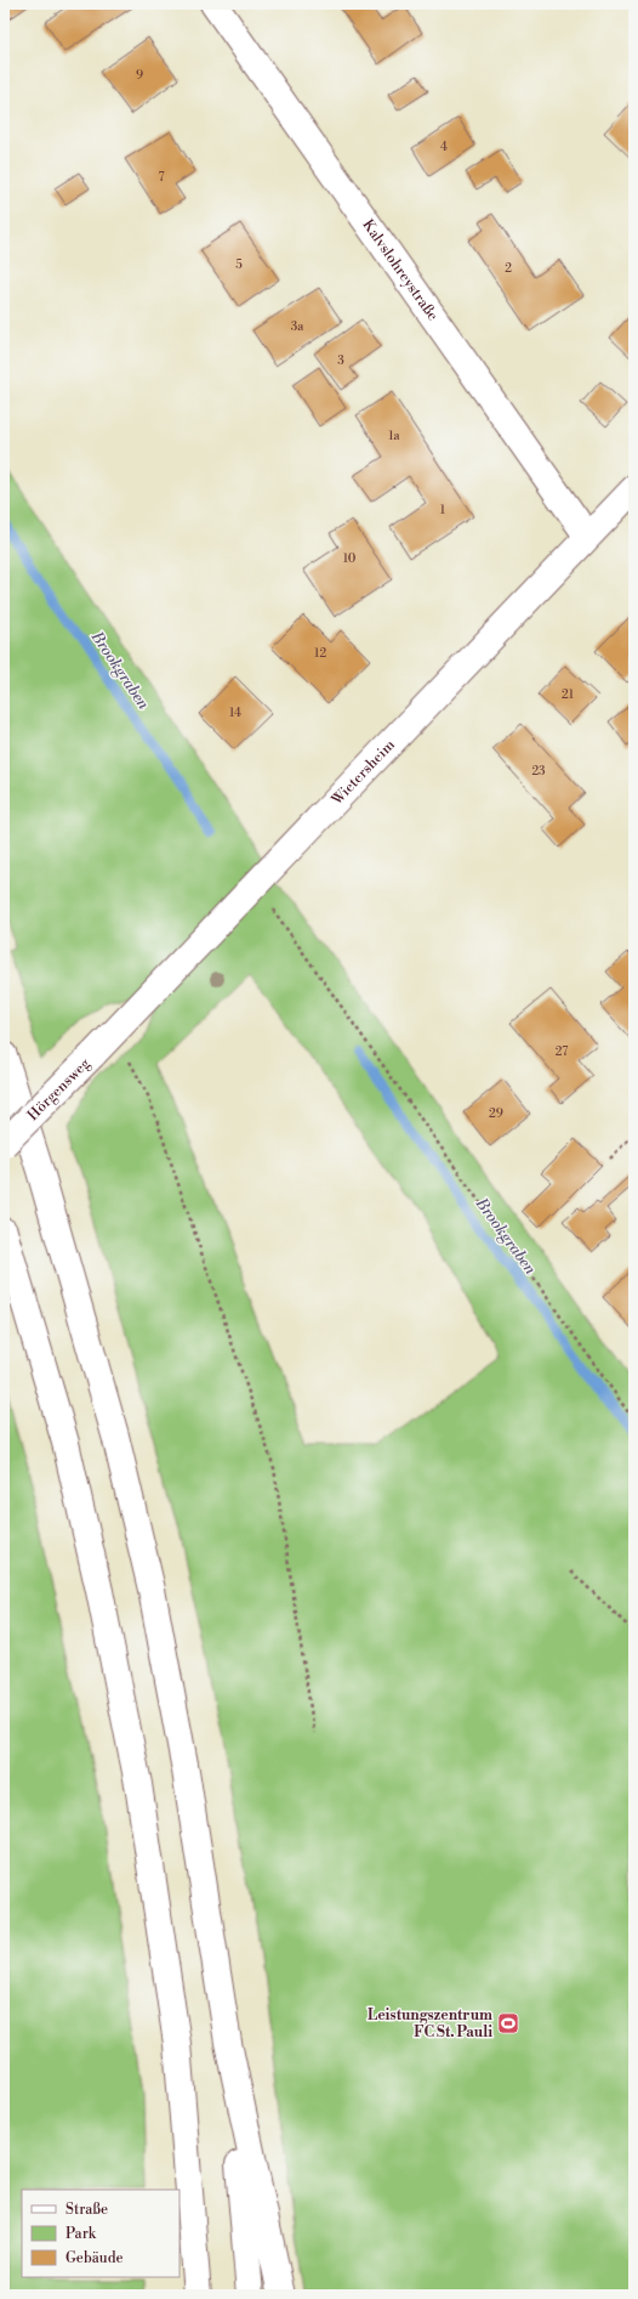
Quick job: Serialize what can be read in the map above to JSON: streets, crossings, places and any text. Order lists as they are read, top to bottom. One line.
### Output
{"streets":{"main road":["Kalvslohreystraße","Wietersheim","Hörgensweg"]},"crossings":[["Kalvslohreystraße","Wietersheim"],["Wietersheim","Hörgensweg"]],"water":["Brookgraben"],"places":{"sports":["Leistungszentrum FC St. Pauli"]},"house_numbers":["9","4","7","5","2","3a","3","1a","1","10","12","21","14","23","27","29"],"legend":["Straße","Park","Gebäude"]}
